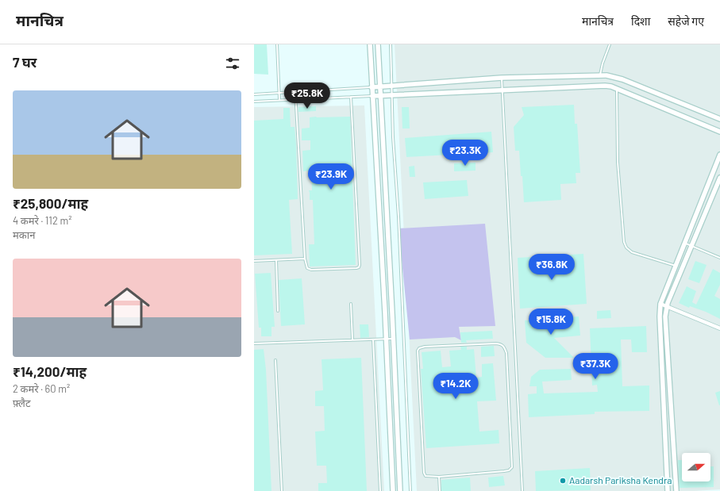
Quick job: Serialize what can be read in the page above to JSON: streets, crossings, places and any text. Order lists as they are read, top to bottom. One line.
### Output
{"places":["Aadarsh Pariksha Kendra"],"north":"right","page":{"header":"मानचित्र","nav":["मानचित्र","दिशा","सहेजे गए"],"heading":"7 घर","list":[{"name":"₹25,800/माह","note":"4 कमरे · 112 m² · मकान"},{"name":"₹14,200/माह","note":"2 कमरे · 60 m² · फ़्लैट"}],"price":["₹25.8K","₹23.3K","₹23.9K","₹36.8K","₹15.8K","₹37.3K","₹14.2K"]}}
